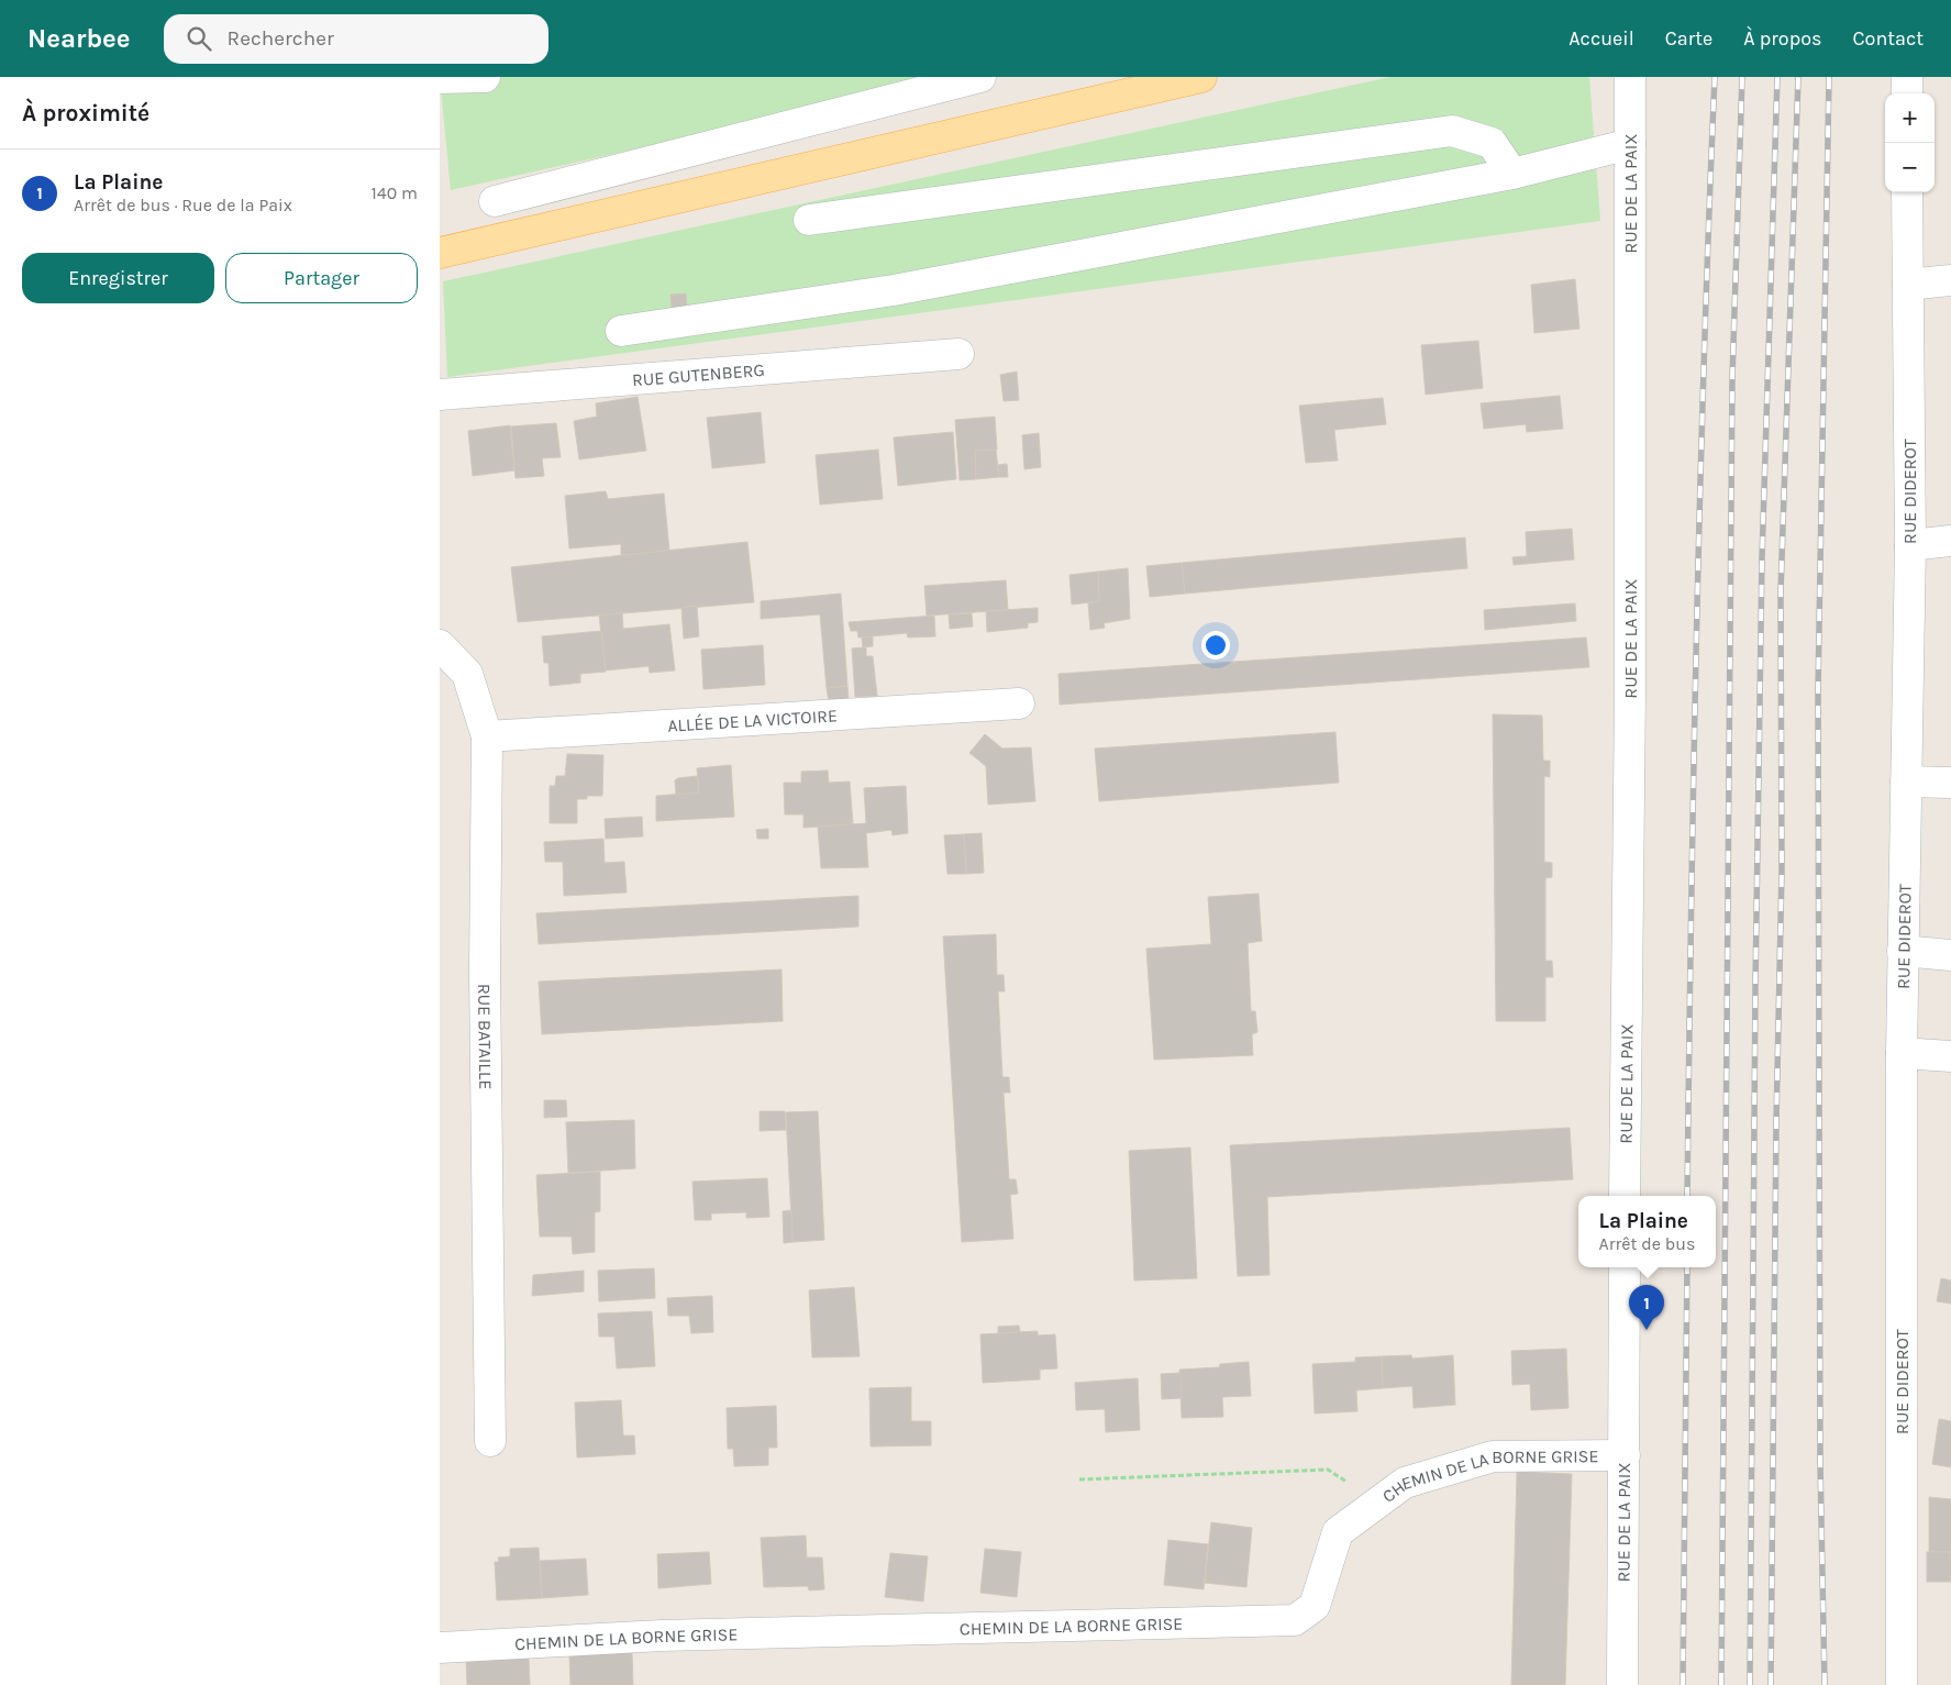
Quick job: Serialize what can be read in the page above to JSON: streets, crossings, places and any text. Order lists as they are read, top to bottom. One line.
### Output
{"streets":{"street":["RUE DE LA PAIX","RUE GUTENBERG","RUE DIDEROT","ALLÉE DE LA VICTOIRE","RUE BATAILLE","CHEMIN DE LA BORNE GRISE"]},"crossings":[["RUE DE LA PAIX","CHEMIN DE LA BORNE GRISE"],["ALLÉE DE LA VICTOIRE","RUE BATAILLE"]],"page":{"header":"Nearbee","search":"Rechercher","nav":["Accueil","Carte","À propos","Contact"],"heading":"À proximité","map_buttons":["+","−"],"list":[{"mark":"1","name":"La Plaine","note":"Arrêt de bus · Rue de la Paix","value":"140 m"}],"buttons":["Enregistrer","Partager"],"popup":["La Plaine","Arrêt de bus"],"pins":"1"}}
